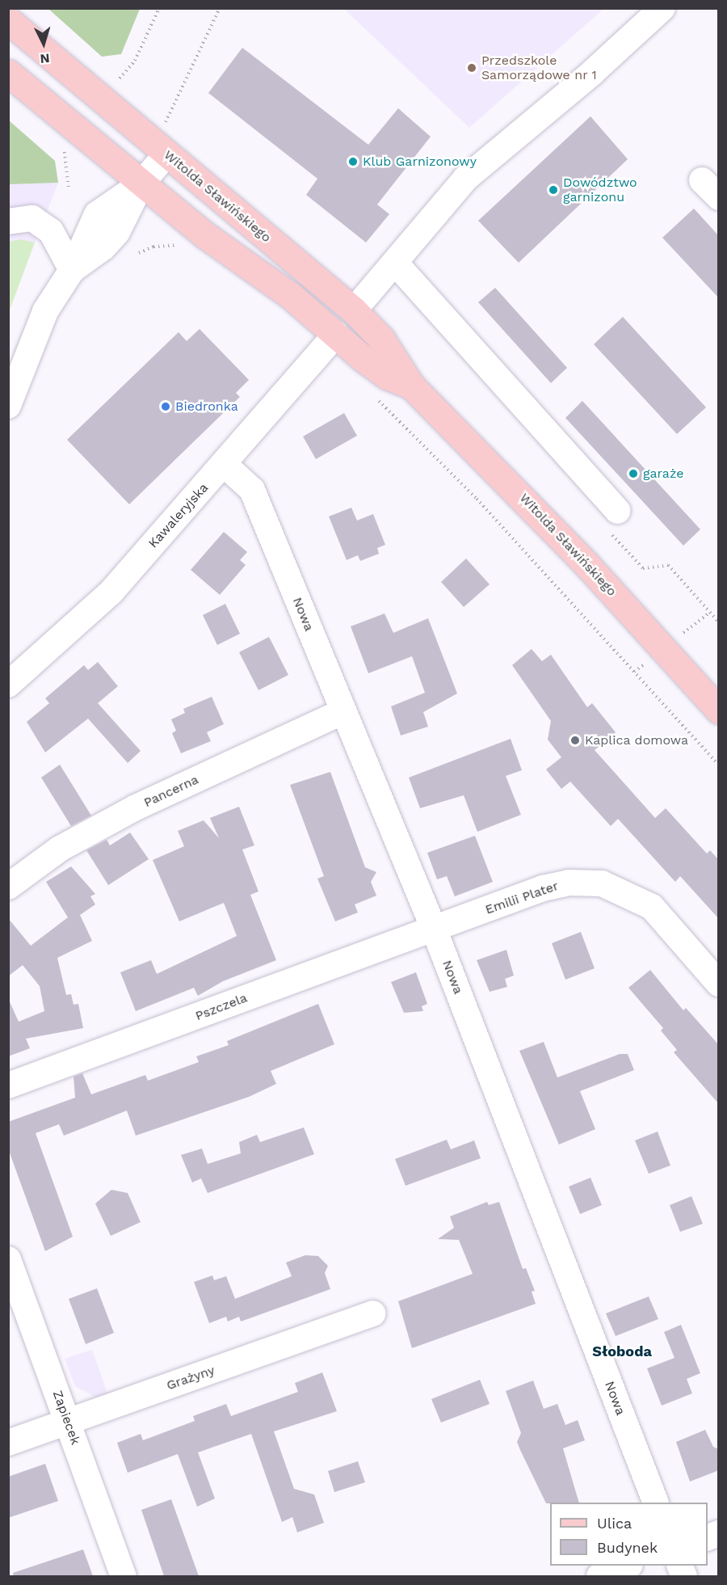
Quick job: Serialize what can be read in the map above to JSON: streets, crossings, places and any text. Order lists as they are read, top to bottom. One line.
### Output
{"streets":{"main road":["Witolda Sławińskiego"],"street":["Kawaleryjska","Nowa","Pancerna","Emilii Plater","Pszczela","Grażyny","Zapiecek"]},"crossings":[["Witolda Sławińskiego","Kawaleryjska"],["Kawaleryjska","Nowa"],["Nowa","Pancerna"],["Nowa","Emilii Plater"],["Nowa","Pszczela"],["Emilii Plater","Pszczela"],["Grażyny","Zapiecek"]],"districts":["Słoboda"],"places":["Przedszkole Samorządowe nr 1","Klub Garnizonowy","Dowództwo garnizonu","Biedronka","garaże","Kaplica domowa"],"legend":["Ulica","Budynek"],"north":"bottom"}
